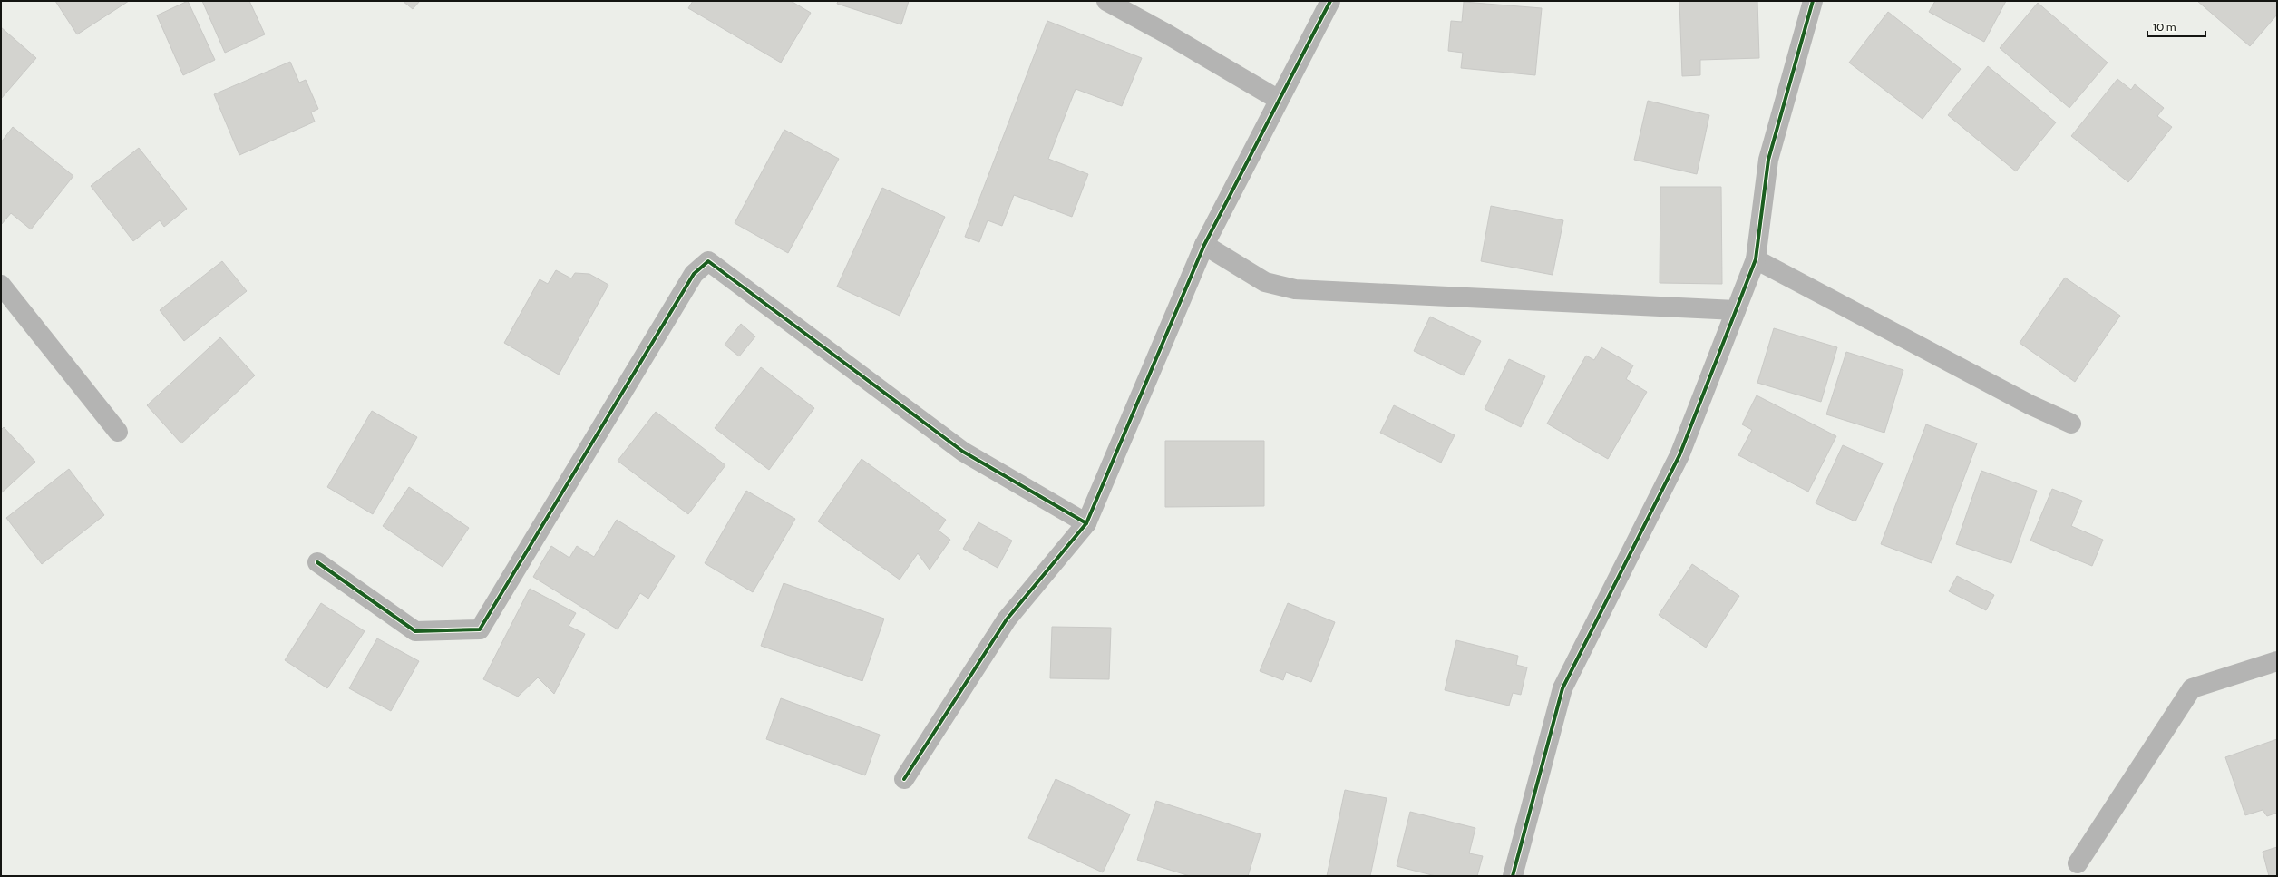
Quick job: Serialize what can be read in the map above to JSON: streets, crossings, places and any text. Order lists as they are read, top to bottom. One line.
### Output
{"scale_bar":"10 m"}
